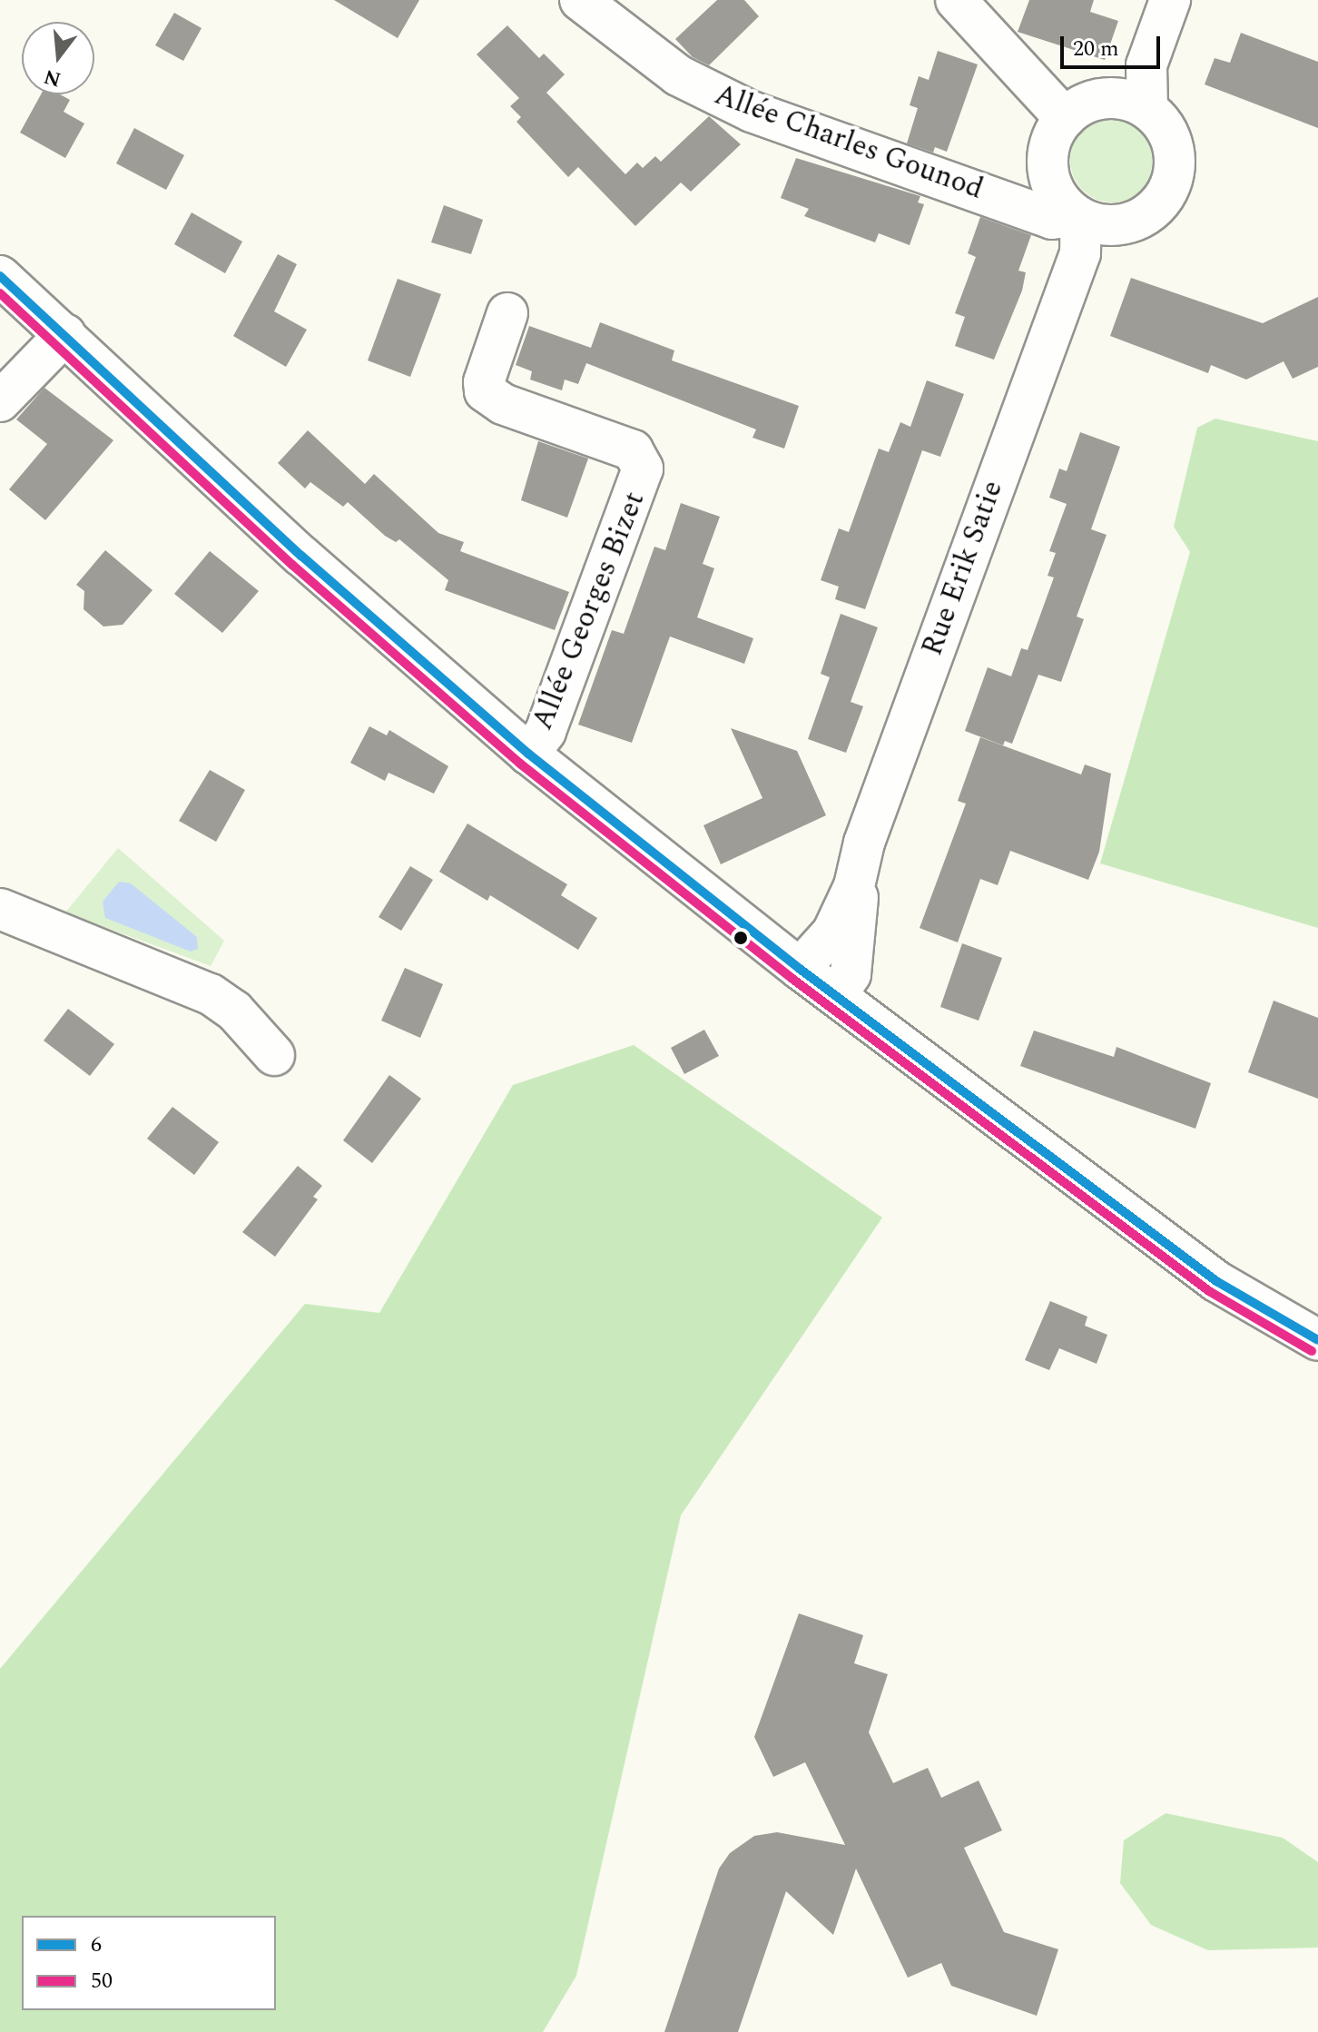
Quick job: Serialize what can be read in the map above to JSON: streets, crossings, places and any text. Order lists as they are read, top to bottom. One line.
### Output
{"streets":{"street":["Allée Charles Gounod","Rue Erik Satie","Allée Georges Bizet"]},"crossings":[["Allée Charles Gounod","Rue Erik Satie"]],"lines":["transit line 6","transit line 50"],"legend":["6","50"],"scale_bar":"20 m","north":"bottom"}
